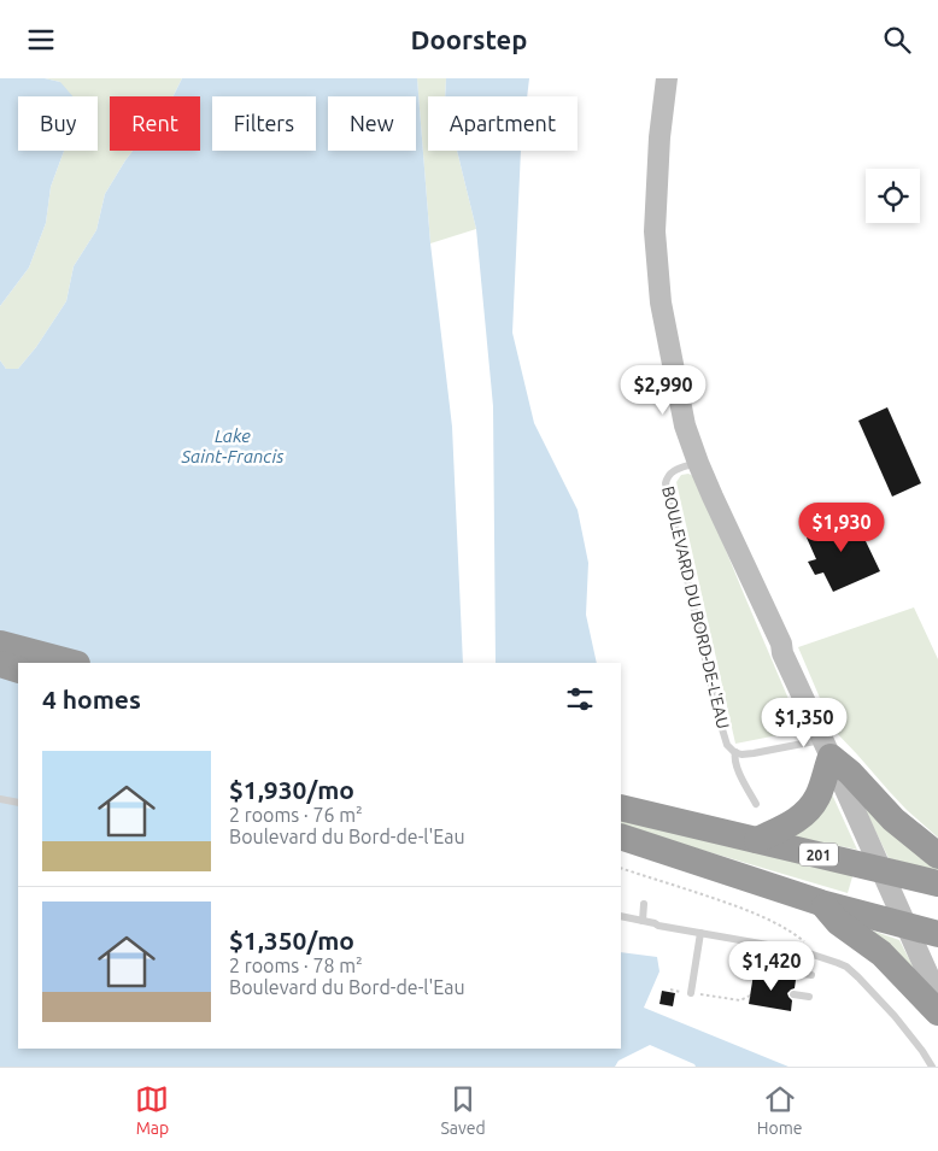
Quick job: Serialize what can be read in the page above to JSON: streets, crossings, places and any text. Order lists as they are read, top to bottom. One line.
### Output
{"streets":{"highway":["201"],"lane":["BOULEVARD DU BORD-DE-L'EAU"]},"water":["Lake Saint-Francis"],"page":{"header":"Doorstep","chip":["Buy","Rent","Filters","New","Apartment"],"price":["$2,990","$1,930","$1,350","$1,420"],"heading":"4 homes","list":[{"name":"$1,930/mo","note":"2 rooms · 76 m² · Boulevard du Bord-de-l'Eau"},{"name":"$1,350/mo","note":"2 rooms · 78 m² · Boulevard du Bord-de-l'Eau"}],"tabs":["Map","Saved","Home"]}}
